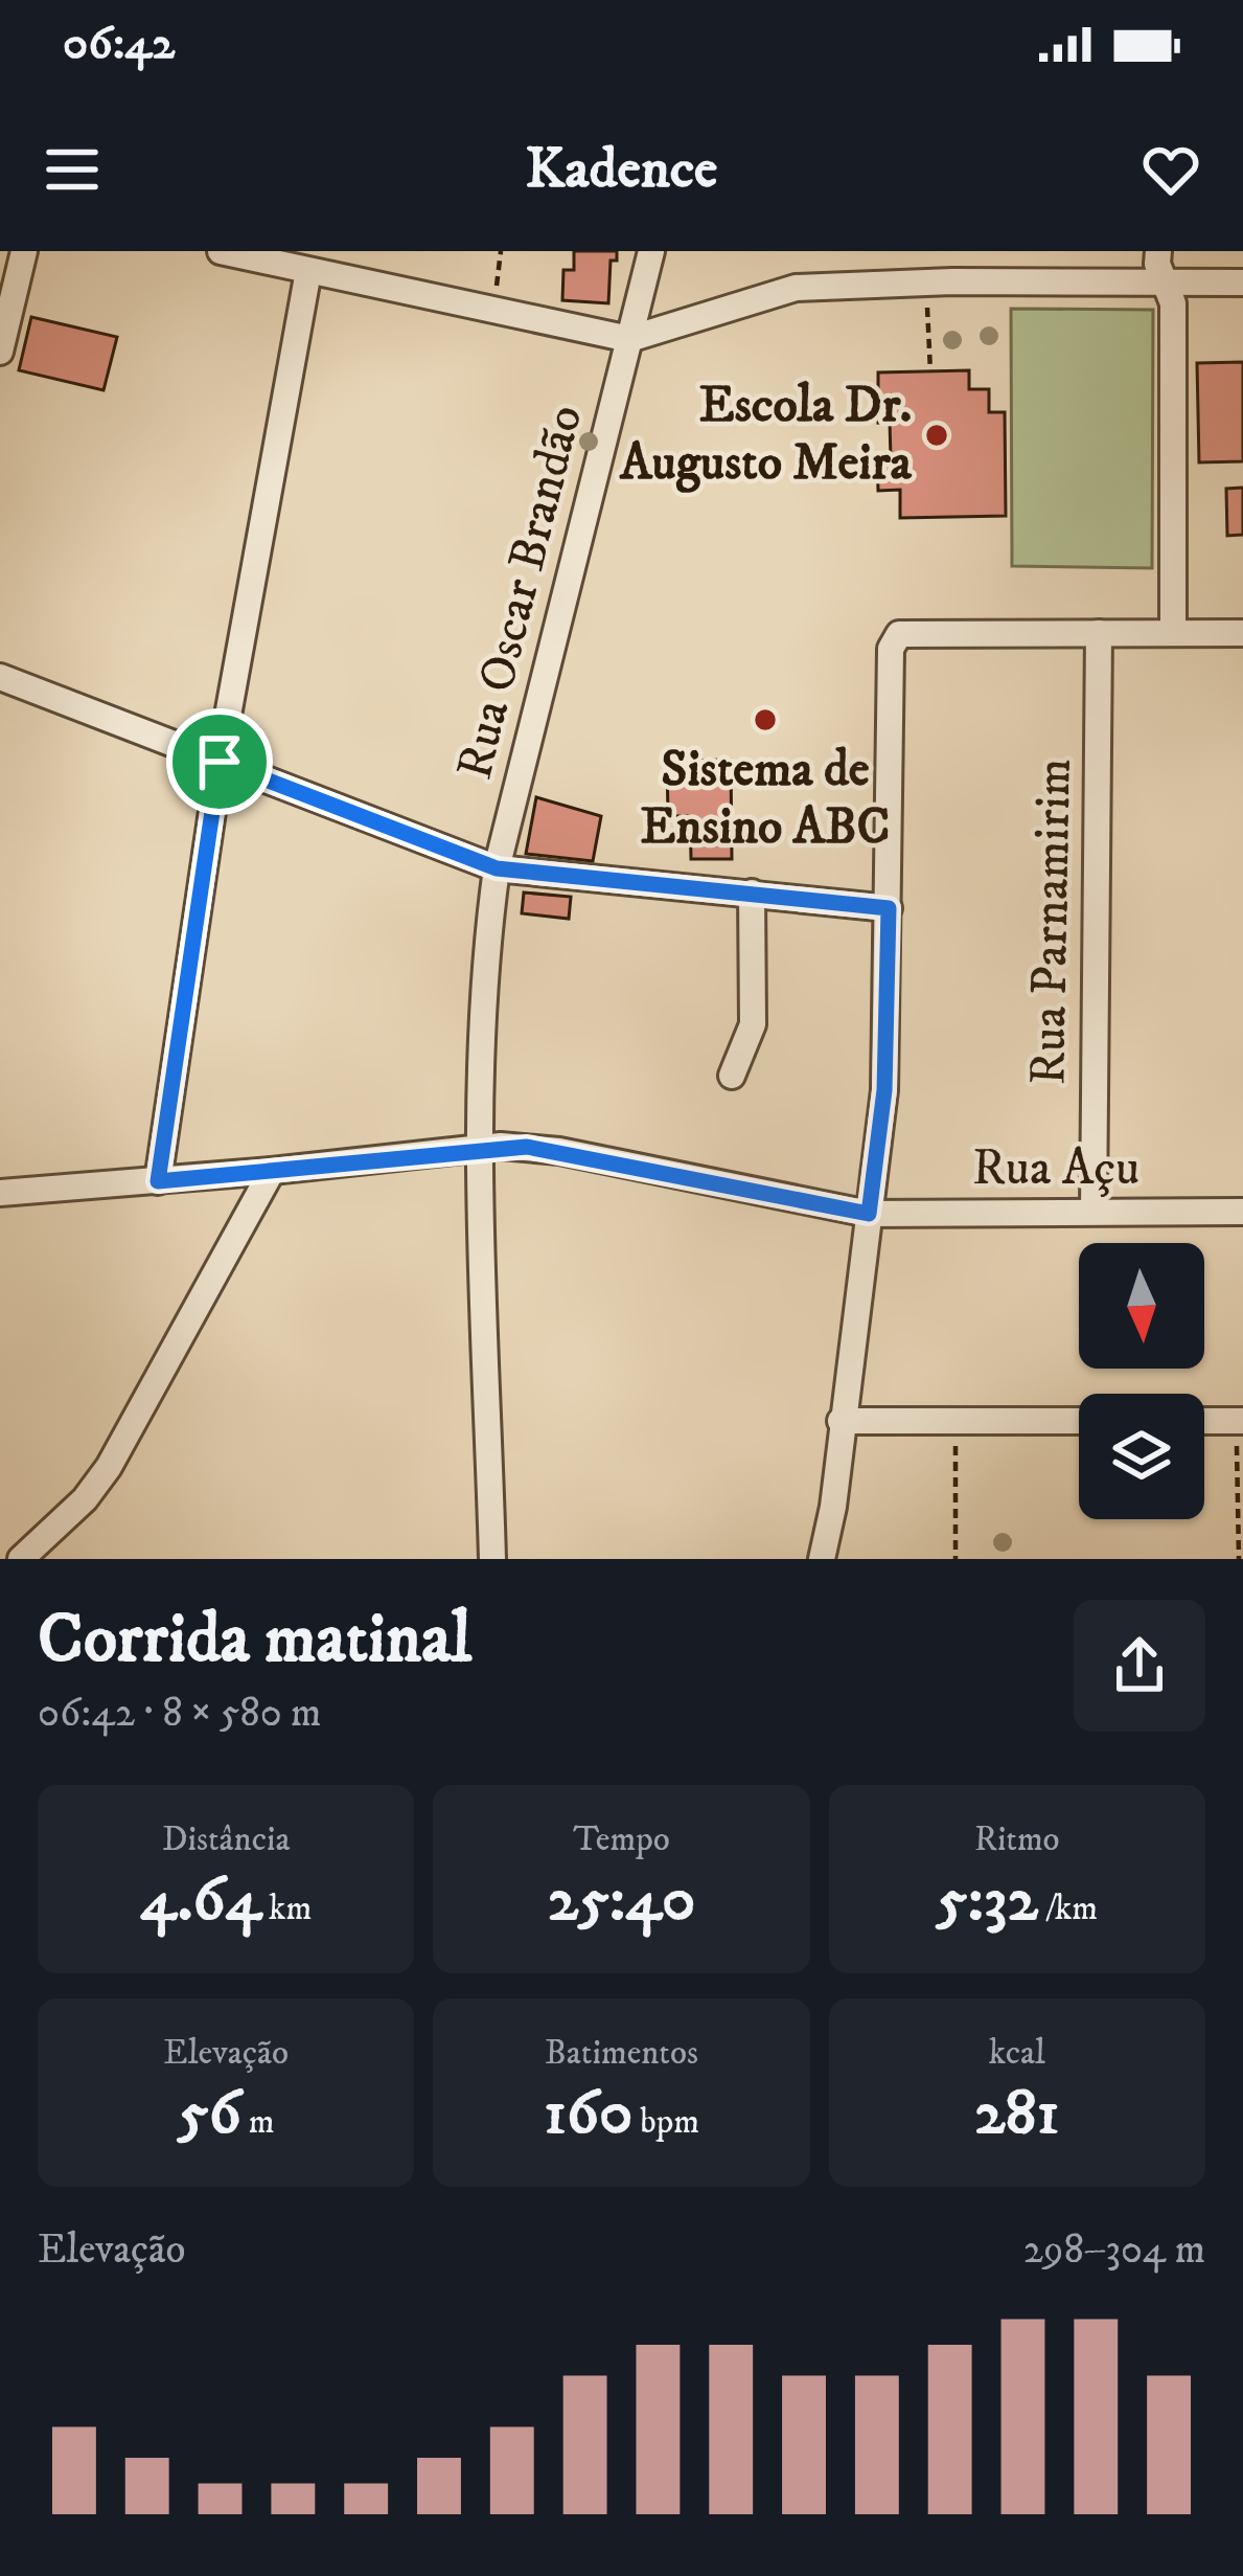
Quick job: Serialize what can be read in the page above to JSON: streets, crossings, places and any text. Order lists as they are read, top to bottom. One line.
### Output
{"streets":{"street":["Rua Oscar Brandão","Rua Parnamirim","Rua Açu"]},"crossings":[["Rua Oscar Brandão","Rua Açu"],["Rua Parnamirim","Rua Açu"]],"places":["Escola Dr. Augusto Meira","Sistema de Ensino ABC"],"north":"bottom","page":{"status":"06:42","header":"Kadence","heading":["Corrida matinal","06:42 · 8 × 580 m"],"stats":[["Distância","4.64 km"],["Tempo","25:40"],["Ritmo","5:32 /km"],["Elevação","56 m"],["Batimentos","160 bpm"],["kcal","281"]],"chart":["Elevação","298–304 m"]}}
